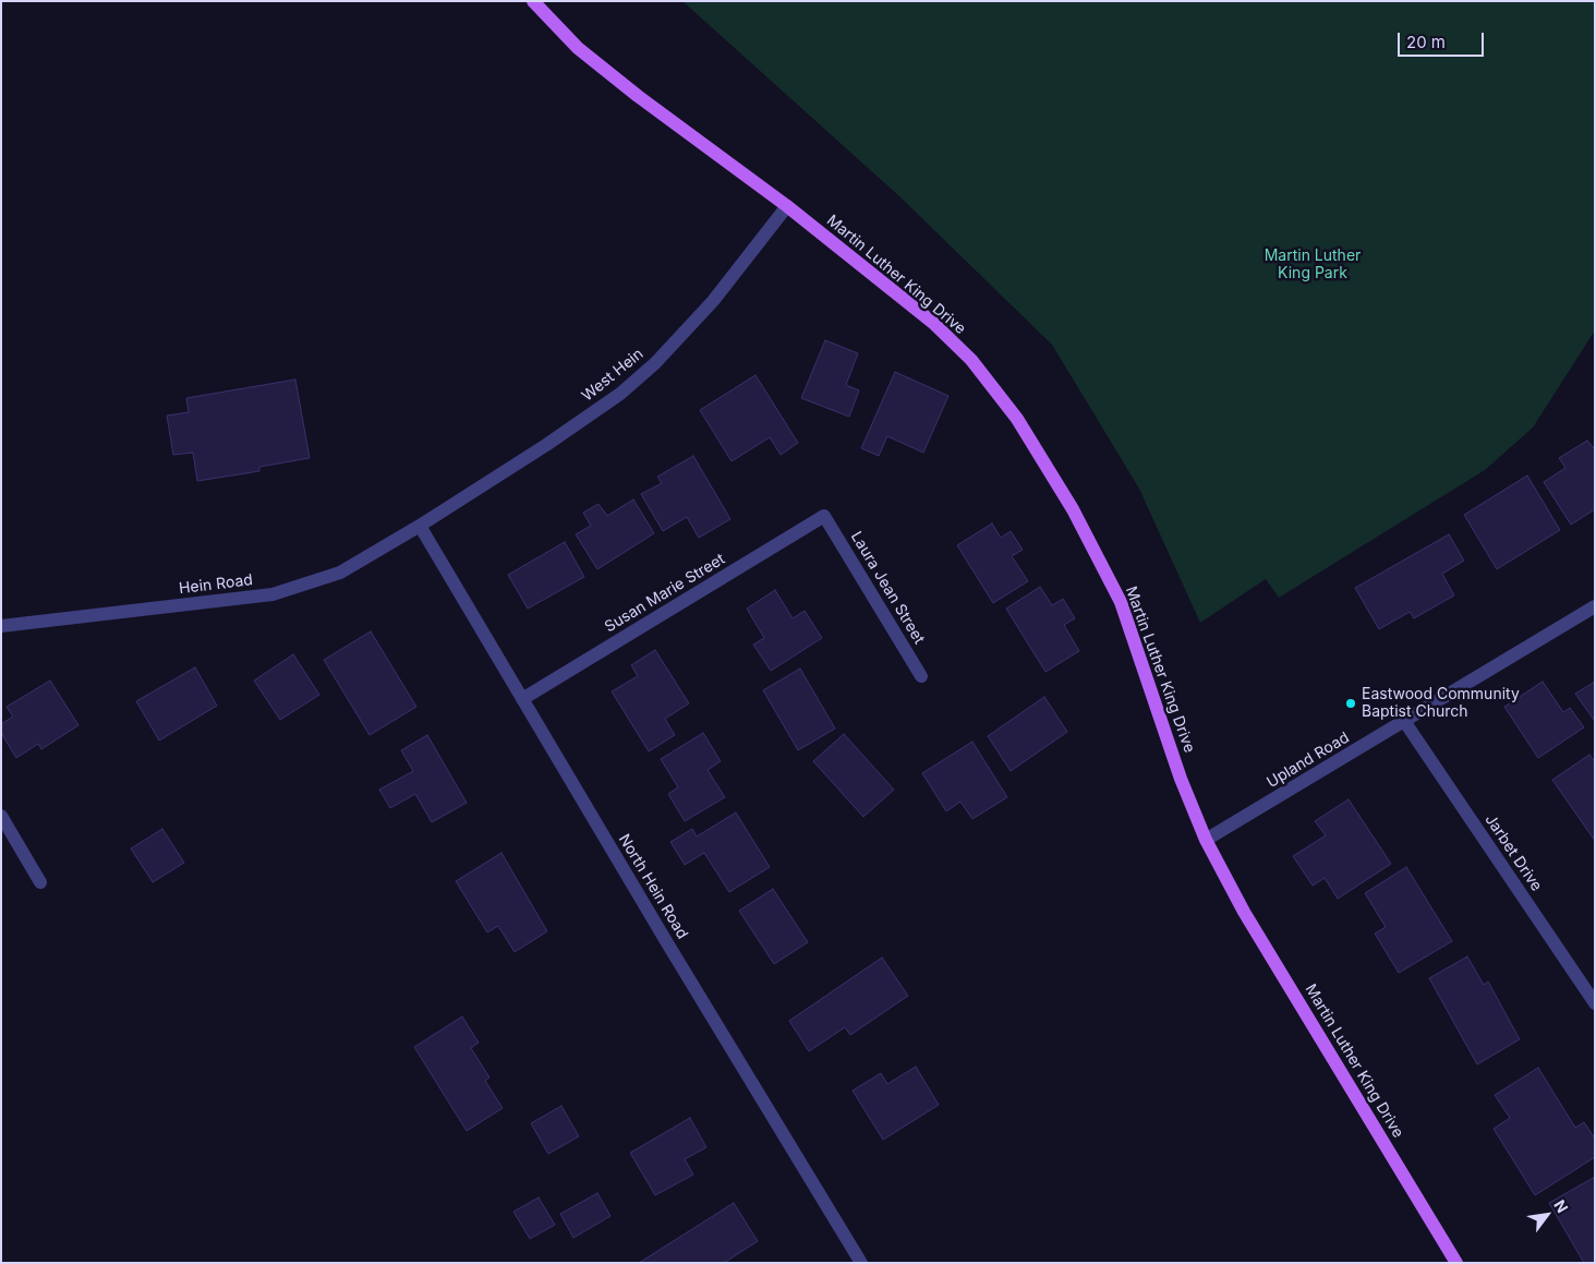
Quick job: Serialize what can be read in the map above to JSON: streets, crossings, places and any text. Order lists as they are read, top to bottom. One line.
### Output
{"streets":{"main road":["Martin Luther King Drive"],"street":["West Hein","Hein Road","Laura Jean Street","Susan Marie Street","Upland Road","Jarbet Drive","North Hein Road"]},"crossings":[["Martin Luther King Drive","West Hein"],["Martin Luther King Drive","Upland Road"],["West Hein","Hein Road"],["West Hein","North Hein Road"],["Hein Road","North Hein Road"],["Laura Jean Street","Susan Marie Street"],["Susan Marie Street","North Hein Road"],["Upland Road","Jarbet Drive"]],"parks":["Martin Luther King Park"],"places":["Eastwood Community Baptist Church"],"scale_bar":"20 m","north":"top right"}
